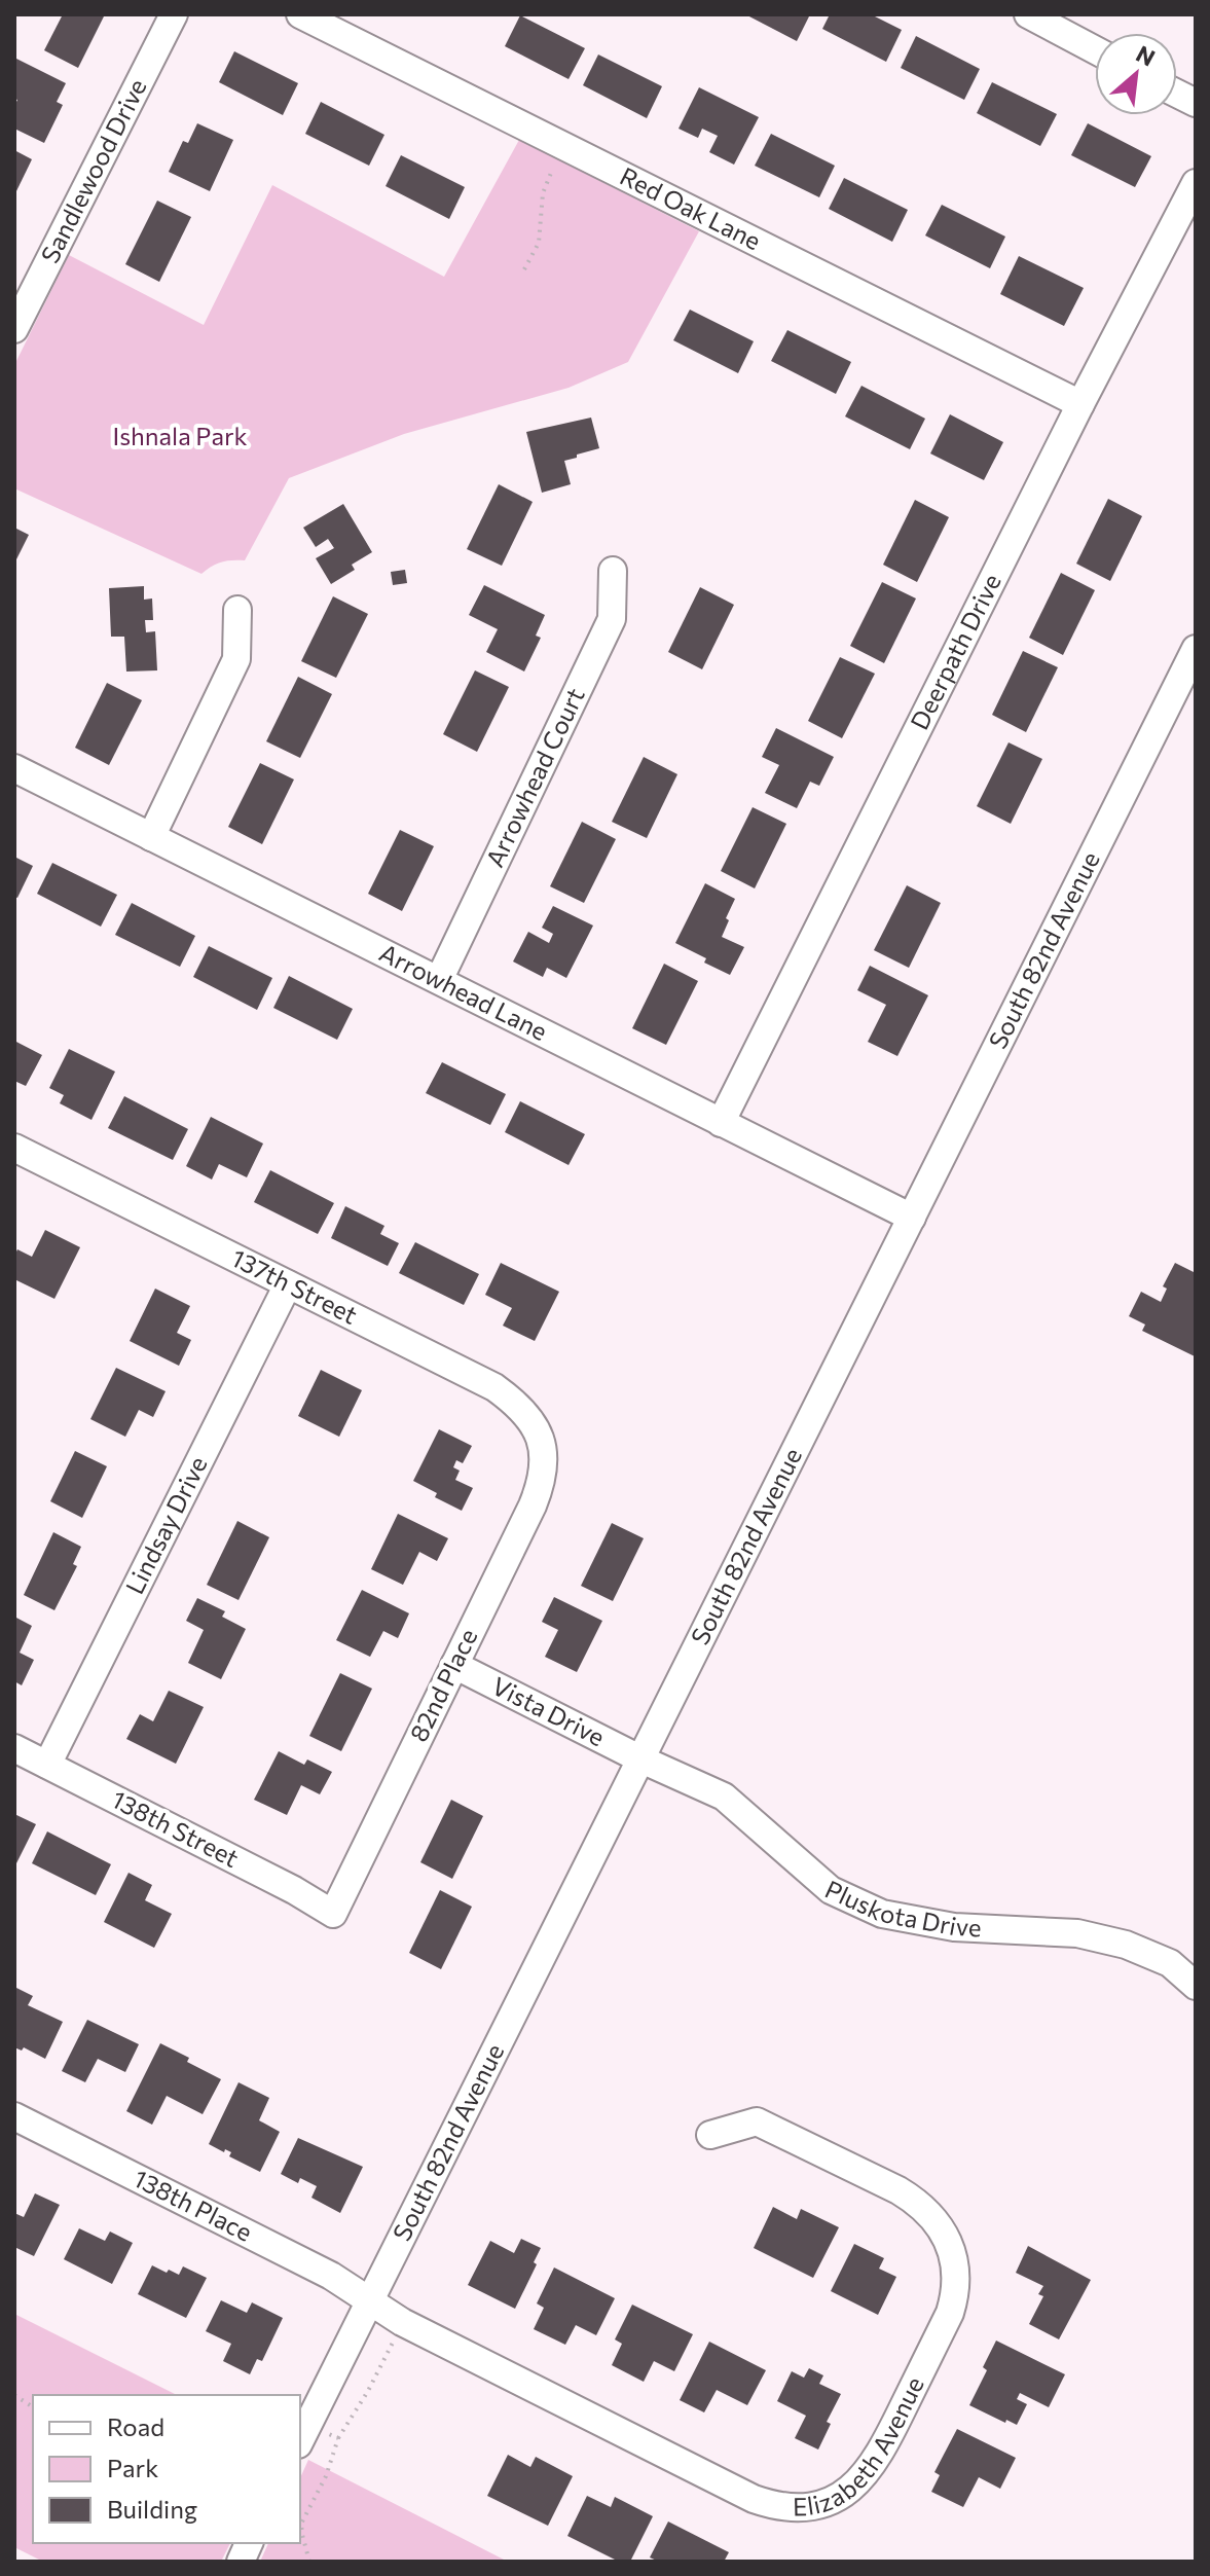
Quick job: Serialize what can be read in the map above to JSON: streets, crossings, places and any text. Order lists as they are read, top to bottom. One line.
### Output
{"streets":{"street":["Sandlewood Drive","Red Oak Lane","Deerpath Drive","Arrowhead Court","South 82nd Avenue","Arrowhead Lane","137th Street","Lindsay Drive","82nd Place","Vista Drive","138th Street","Pluskota Drive","138th Place","Elizabeth Avenue"]},"crossings":[["Red Oak Lane","Deerpath Drive"],["Deerpath Drive","Arrowhead Lane"],["Arrowhead Court","Arrowhead Lane"],["South 82nd Avenue","Arrowhead Lane"],["South 82nd Avenue","Vista Drive"],["South 82nd Avenue","Pluskota Drive"],["South 82nd Avenue","138th Place"],["South 82nd Avenue","Elizabeth Avenue"],["137th Street","Lindsay Drive"],["137th Street","82nd Place"],["Lindsay Drive","138th Street"],["82nd Place","Vista Drive"],["82nd Place","138th Street"],["Vista Drive","Pluskota Drive"],["138th Place","Elizabeth Avenue"]],"parks":["Ishnala Park"],"legend":["Road","Park","Building"],"north":"top right"}
